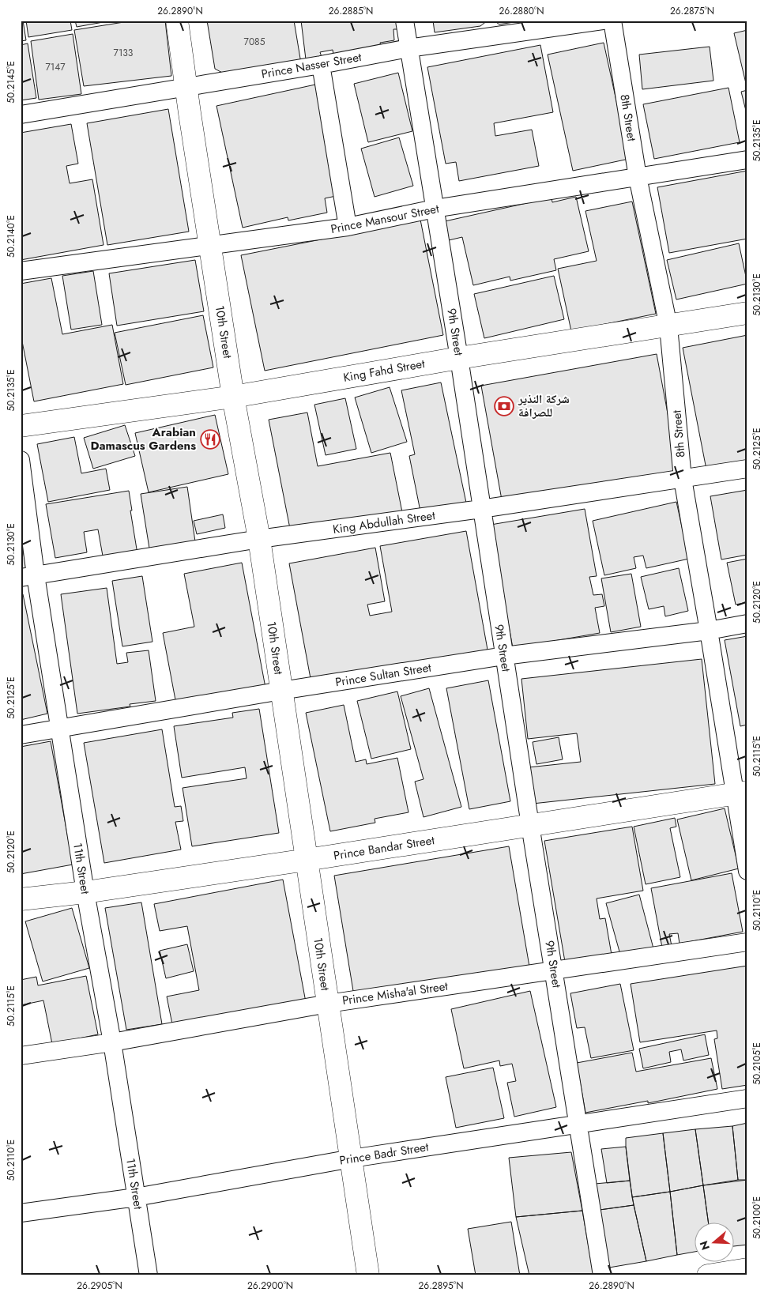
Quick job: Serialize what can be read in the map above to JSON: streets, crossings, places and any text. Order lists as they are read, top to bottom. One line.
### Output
{"streets":{"street":["Prince Nasser Street","8th Street","Prince Mansour Street","10th Street","9th Street","King Fahd Street","King Abdullah Street","Prince Sultan Street","Prince Bandar Street","11th Street","Prince Misha'al Street","Prince Badr Street"]},"crossings":[["Prince Nasser Street","10th Street"],["Prince Nasser Street","9th Street"],["8th Street","Prince Mansour Street"],["8th Street","King Fahd Street"],["8th Street","King Abdullah Street"],["8th Street","Prince Sultan Street"],["8th Street","Prince Bandar Street"],["Prince Mansour Street","10th Street"],["Prince Mansour Street","9th Street"],["10th Street","King Fahd Street"],["10th Street","King Abdullah Street"],["10th Street","Prince Sultan Street"],["10th Street","Prince Bandar Street"],["10th Street","Prince Misha'al Street"],["10th Street","Prince Badr Street"],["9th Street","King Fahd Street"],["9th Street","King Abdullah Street"],["9th Street","Prince Sultan Street"],["9th Street","Prince Bandar Street"],["9th Street","Prince Misha'al Street"],["9th Street","Prince Badr Street"],["King Abdullah Street","11th Street"],["Prince Sultan Street","11th Street"],["Prince Bandar Street","11th Street"],["11th Street","Prince Misha'al Street"],["11th Street","Prince Badr Street"]],"places":{"bank":["شركة النذير للصرافة"],"restaurant":["Arabian Damascus Gardens"]},"house_numbers":["7085","7133","7147"],"north":"left","coordinates":["26.2890°N","26.2885°N","26.2880°N","26.2875°N","50.2145°E","50.2135°E","50.2140°E","50.2130°E","50.2125°E","50.2120°E","50.2115°E","50.2110°E","50.2105°E","50.2100°E","26.2905°N","26.2900°N","26.2895°N"]}
